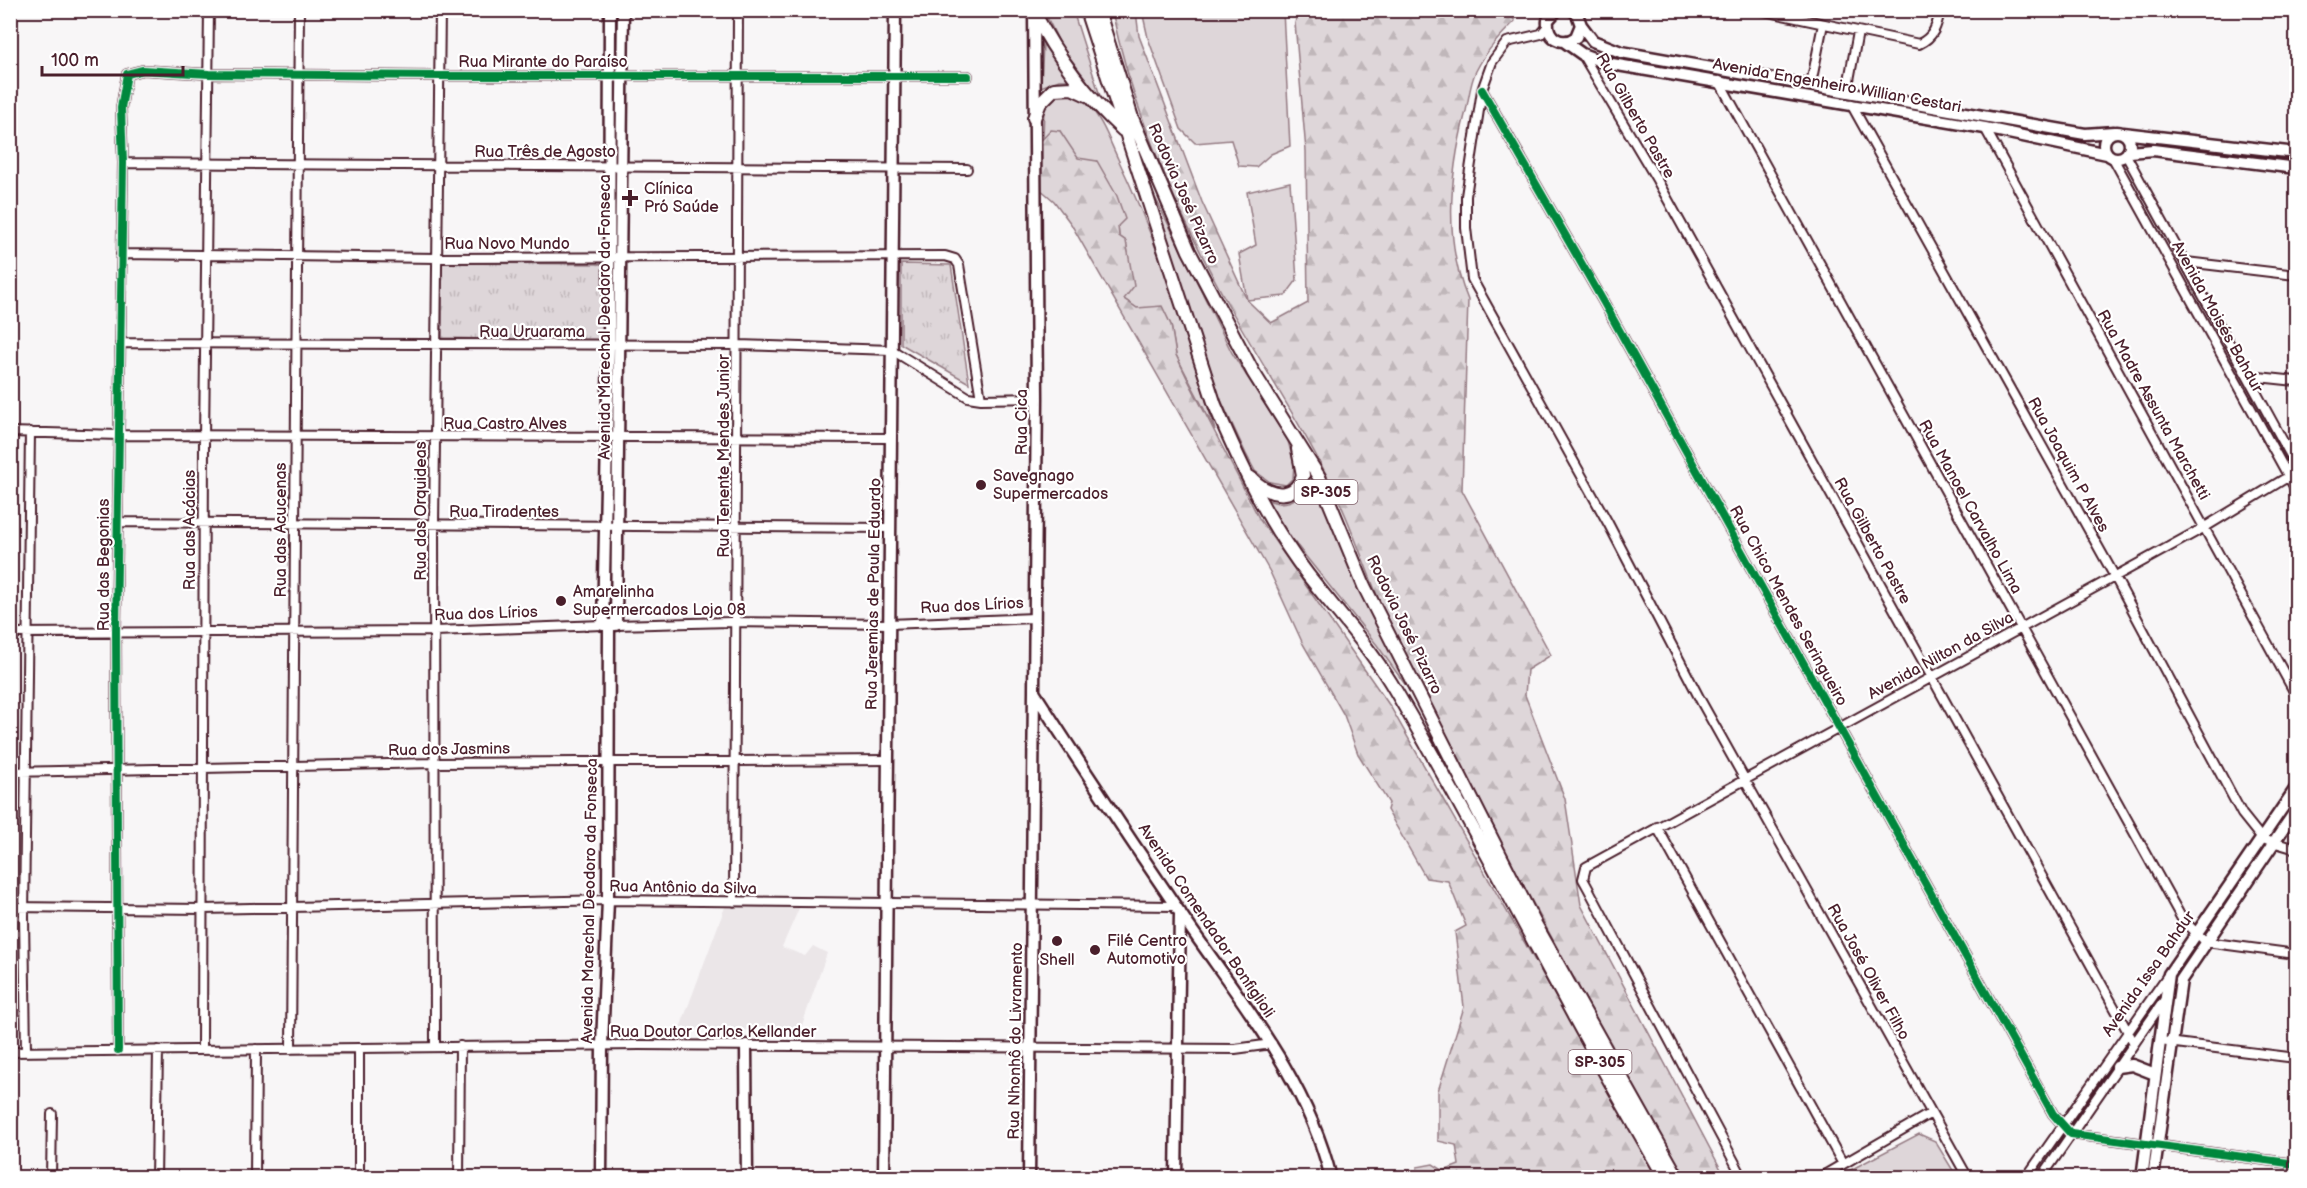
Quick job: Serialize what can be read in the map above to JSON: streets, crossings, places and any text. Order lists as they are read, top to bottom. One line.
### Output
{"streets":{"main road":["Rodovia José Pizarro","SP-305"],"street":["Rua Mirante do Paraíso","Avenida Engenheiro Willian Cestari","Rua Gilberto Pastre","Rua Três de Agosto","Rua Novo Mundo","Avenida Marechal Deodoro da Fonseca","Avenida Moisés Bahdur","Rua Uruarama","Rua Madre Assunta Marchetti","Rua Cica","Rua Castro Alves","Rua Tenente Mendes Junior","Rua Joaquim P Alves","Rua Manoel Carvalho Lima","Rua das Orquideas","Rua Tiradentes","Rua das Acácias","Rua das Acucenas","Rua das Begonias","Rua Jeremias de Paula Eduardo","Rua dos Lírios","Rua Chico Mendes Seringueiro","Avenida Nilton da Silva","Rua dos Jasmins","Rua Antônio da Silva","Avenida Comendador Bonfiglioli","Rua José Oliver Filho","Avenida Issa Bahdur","Rua Doutor Carlos Kellander","Rua Nhonhô do Livramento"]},"crossings":[["Rua Mirante do Paraíso","Avenida Marechal Deodoro da Fonseca"],["Rua Mirante do Paraíso","Rua Tenente Mendes Junior"],["Rua Mirante do Paraíso","Rua das Orquideas"],["Rua Mirante do Paraíso","Rua das Acácias"],["Rua Mirante do Paraíso","Rua das Acucenas"],["Rua Mirante do Paraíso","Rua das Begonias"],["Rua Mirante do Paraíso","Rua Jeremias de Paula Eduardo"],["Avenida Engenheiro Willian Cestari","Rua Gilberto Pastre"],["Avenida Engenheiro Willian Cestari","Avenida Moisés Bahdur"],["Avenida Engenheiro Willian Cestari","Rua Madre Assunta Marchetti"],["Avenida Engenheiro Willian Cestari","Rua Joaquim P Alves"],["Avenida Engenheiro Willian Cestari","Rua Manoel Carvalho Lima"],["Rua Gilberto Pastre","Avenida Nilton da Silva"],["Rua Gilberto Pastre","Avenida Issa Bahdur"],["Rua Três de Agosto","Avenida Marechal Deodoro da Fonseca"],["Rua Três de Agosto","Rua Tenente Mendes Junior"],["Rua Três de Agosto","Rua das Orquideas"],["Rua Três de Agosto","Rua das Acácias"],["Rua Três de Agosto","Rua das Acucenas"],["Rua Três de Agosto","Rua das Begonias"],["Rua Três de Agosto","Rua Jeremias de Paula Eduardo"],["Rua Novo Mundo","Avenida Marechal Deodoro da Fonseca"],["Rua Novo Mundo","Rua Uruarama"],["Rua Novo Mundo","Rua Tenente Mendes Junior"],["Rua Novo Mundo","Rua das Orquideas"],["Rua Novo Mundo","Rua das Acácias"],["Rua Novo Mundo","Rua das Acucenas"],["Rua Novo Mundo","Rua das Begonias"],["Rua Novo Mundo","Rua Jeremias de Paula Eduardo"],["Avenida Marechal Deodoro da Fonseca","Rua Uruarama"],["Avenida Marechal Deodoro da Fonseca","Rua Castro Alves"],["Avenida Marechal Deodoro da Fonseca","Rua Tiradentes"],["Avenida Marechal Deodoro da Fonseca","Rua dos Lírios"],["Avenida Marechal Deodoro da Fonseca","Rua dos Jasmins"],["Avenida Marechal Deodoro da Fonseca","Rua Antônio da Silva"],["Avenida Marechal Deodoro da Fonseca","Rua Doutor Carlos Kellander"],["Avenida Moisés Bahdur","Avenida Nilton da Silva"],["Rua Uruarama","Rua Cica"],["Rua Uruarama","Rua Tenente Mendes Junior"],["Rua Uruarama","Rua das Orquideas"],["Rua Uruarama","Rua das Acácias"],["Rua Uruarama","Rua das Acucenas"],["Rua Uruarama","Rua das Begonias"],["Rua Uruarama","Rua Jeremias de Paula Eduardo"],["Rua Madre Assunta Marchetti","Avenida Nilton da Silva"],["Rua Cica","Rua dos Lírios"],["Rua Cica","Rua Antônio da Silva"],["Rua Cica","Avenida Comendador Bonfiglioli"],["Rua Cica","Rua Nhonhô do Livramento"],["Rua Castro Alves","Rua Tenente Mendes Junior"],["Rua Castro Alves","Rua das Orquideas"],["Rua Castro Alves","Rua das Acácias"],["Rua Castro Alves","Rua das Acucenas"],["Rua Castro Alves","Rua das Begonias"],["Rua Castro Alves","Rua Jeremias de Paula Eduardo"],["Rua Tenente Mendes Junior","Rua Tiradentes"],["Rua Tenente Mendes Junior","Rua dos Lírios"],["Rua Tenente Mendes Junior","Rua dos Jasmins"],["Rua Tenente Mendes Junior","Rua Antônio da Silva"],["Rua Joaquim P Alves","Avenida Nilton da Silva"],["Rua Joaquim P Alves","Avenida Issa Bahdur"],["Rua Manoel Carvalho Lima","Avenida Nilton da Silva"],["Rua Manoel Carvalho Lima","Avenida Issa Bahdur"],["Rua das Orquideas","Rua Tiradentes"],["Rua das Orquideas","Rua dos Lírios"],["Rua das Orquideas","Rua dos Jasmins"],["Rua das Orquideas","Rua Antônio da Silva"],["Rua das Orquideas","Rua Doutor Carlos Kellander"],["Rua Tiradentes","Rua das Acácias"],["Rua Tiradentes","Rua das Acucenas"],["Rua Tiradentes","Rua das Begonias"],["Rua Tiradentes","Rua Jeremias de Paula Eduardo"],["Rua das Acácias","Rua dos Lírios"],["Rua das Acácias","Rua dos Jasmins"],["Rua das Acácias","Rua Antônio da Silva"],["Rua das Acácias","Rua Doutor Carlos Kellander"],["Rua das Acucenas","Rua dos Lírios"],["Rua das Acucenas","Rua dos Jasmins"],["Rua das Acucenas","Rua Antônio da Silva"],["Rua das Acucenas","Rua Doutor Carlos Kellander"],["Rua das Begonias","Rua dos Lírios"],["Rua das Begonias","Rua dos Jasmins"],["Rua das Begonias","Rua Antônio da Silva"],["Rua das Begonias","Rua Doutor Carlos Kellander"],["Rua Jeremias de Paula Eduardo","Rua dos Lírios"],["Rua Jeremias de Paula Eduardo","Rua dos Jasmins"],["Rua Jeremias de Paula Eduardo","Rua Antônio da Silva"],["Rua Jeremias de Paula Eduardo","Rua Doutor Carlos Kellander"],["Rua Chico Mendes Seringueiro","Avenida Nilton da Silva"],["Rua Chico Mendes Seringueiro","Rua José Oliver Filho"],["Rua Chico Mendes Seringueiro","Avenida Issa Bahdur"],["Avenida Nilton da Silva","Rua José Oliver Filho"],["Rua Antônio da Silva","Avenida Comendador Bonfiglioli"],["Rua Antônio da Silva","Rua Nhonhô do Livramento"],["Avenida Comendador Bonfiglioli","Rua Doutor Carlos Kellander"],["Rua Doutor Carlos Kellander","Rua Nhonhô do Livramento"]],"places":{"health":["Clínica Pró Saúde"],"other":["Savegnago Supermercados","Amarelinha Supermercados Loja 08","Shell","Filé Centro Automotivo"]},"scale_bar":"100 m"}
